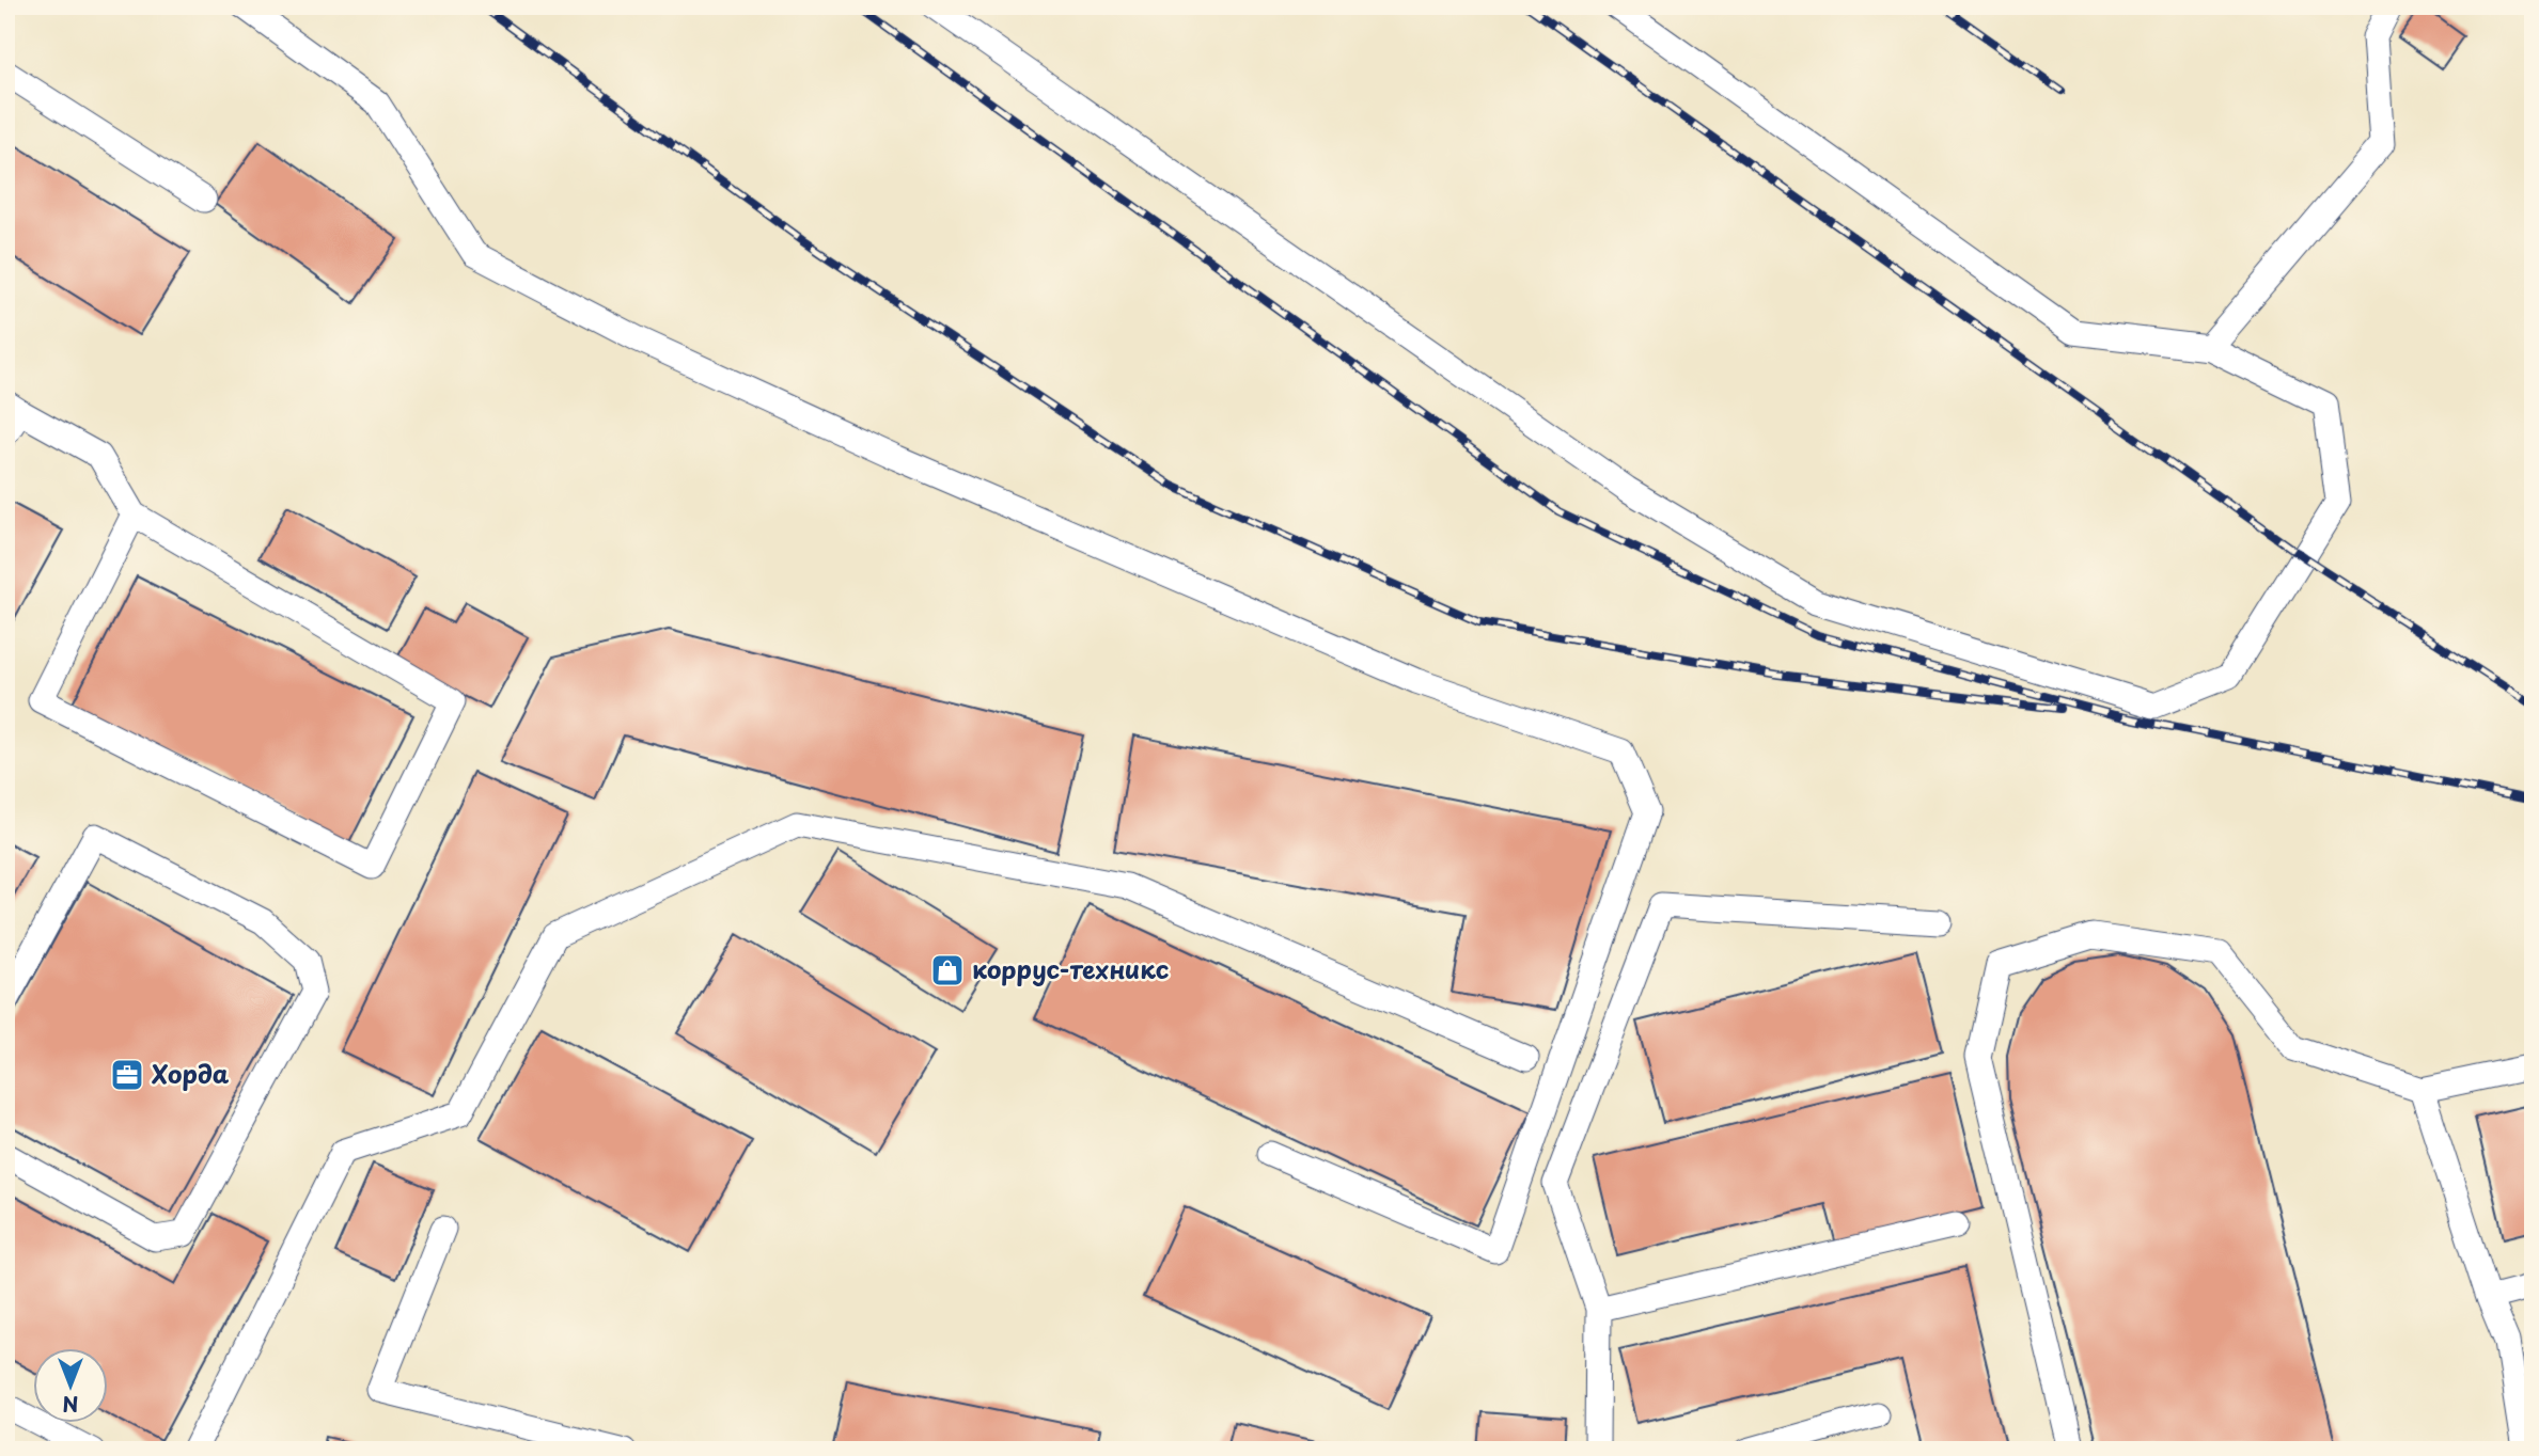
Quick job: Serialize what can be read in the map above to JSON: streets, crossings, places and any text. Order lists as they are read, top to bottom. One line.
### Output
{"places":{"shop":["коррус-техникс"],"office":["Хорда"]},"north":"bottom"}
